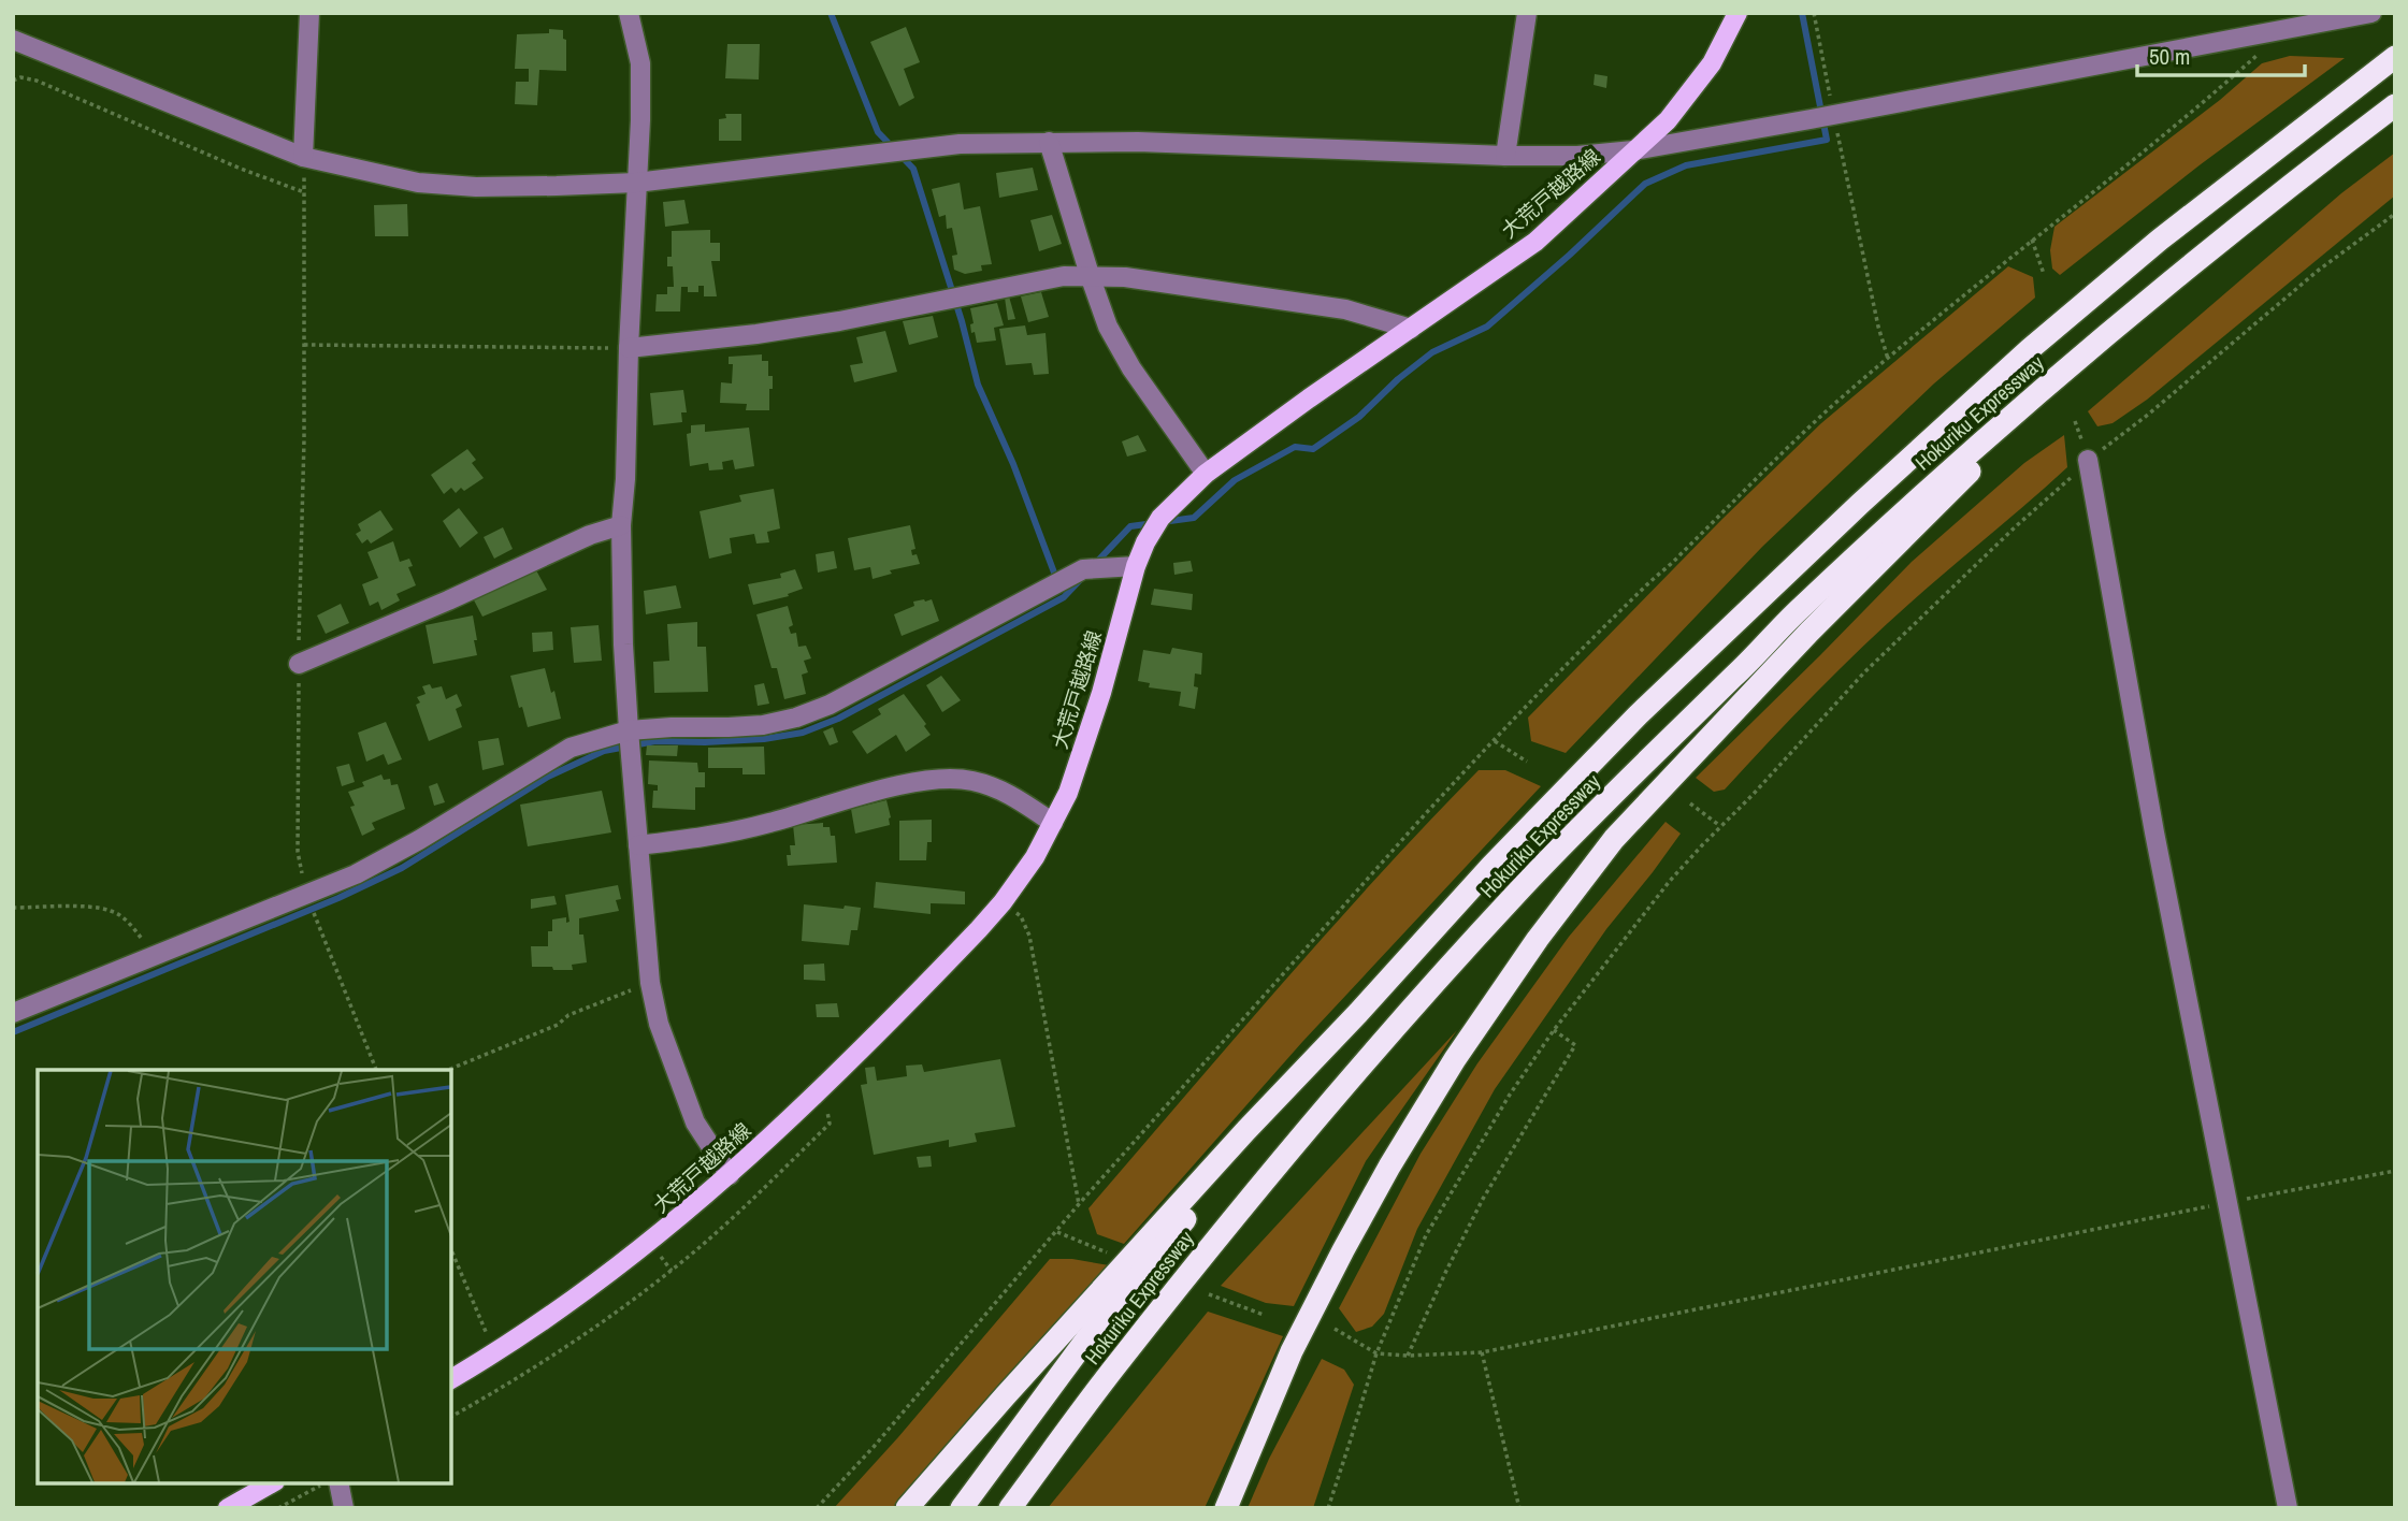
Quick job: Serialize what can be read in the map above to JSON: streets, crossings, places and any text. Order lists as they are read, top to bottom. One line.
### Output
{"streets":{"highway":["Hokuriku Expressway"],"main road":["大荒戸越路線"]},"scale_bar":"50 m"}
